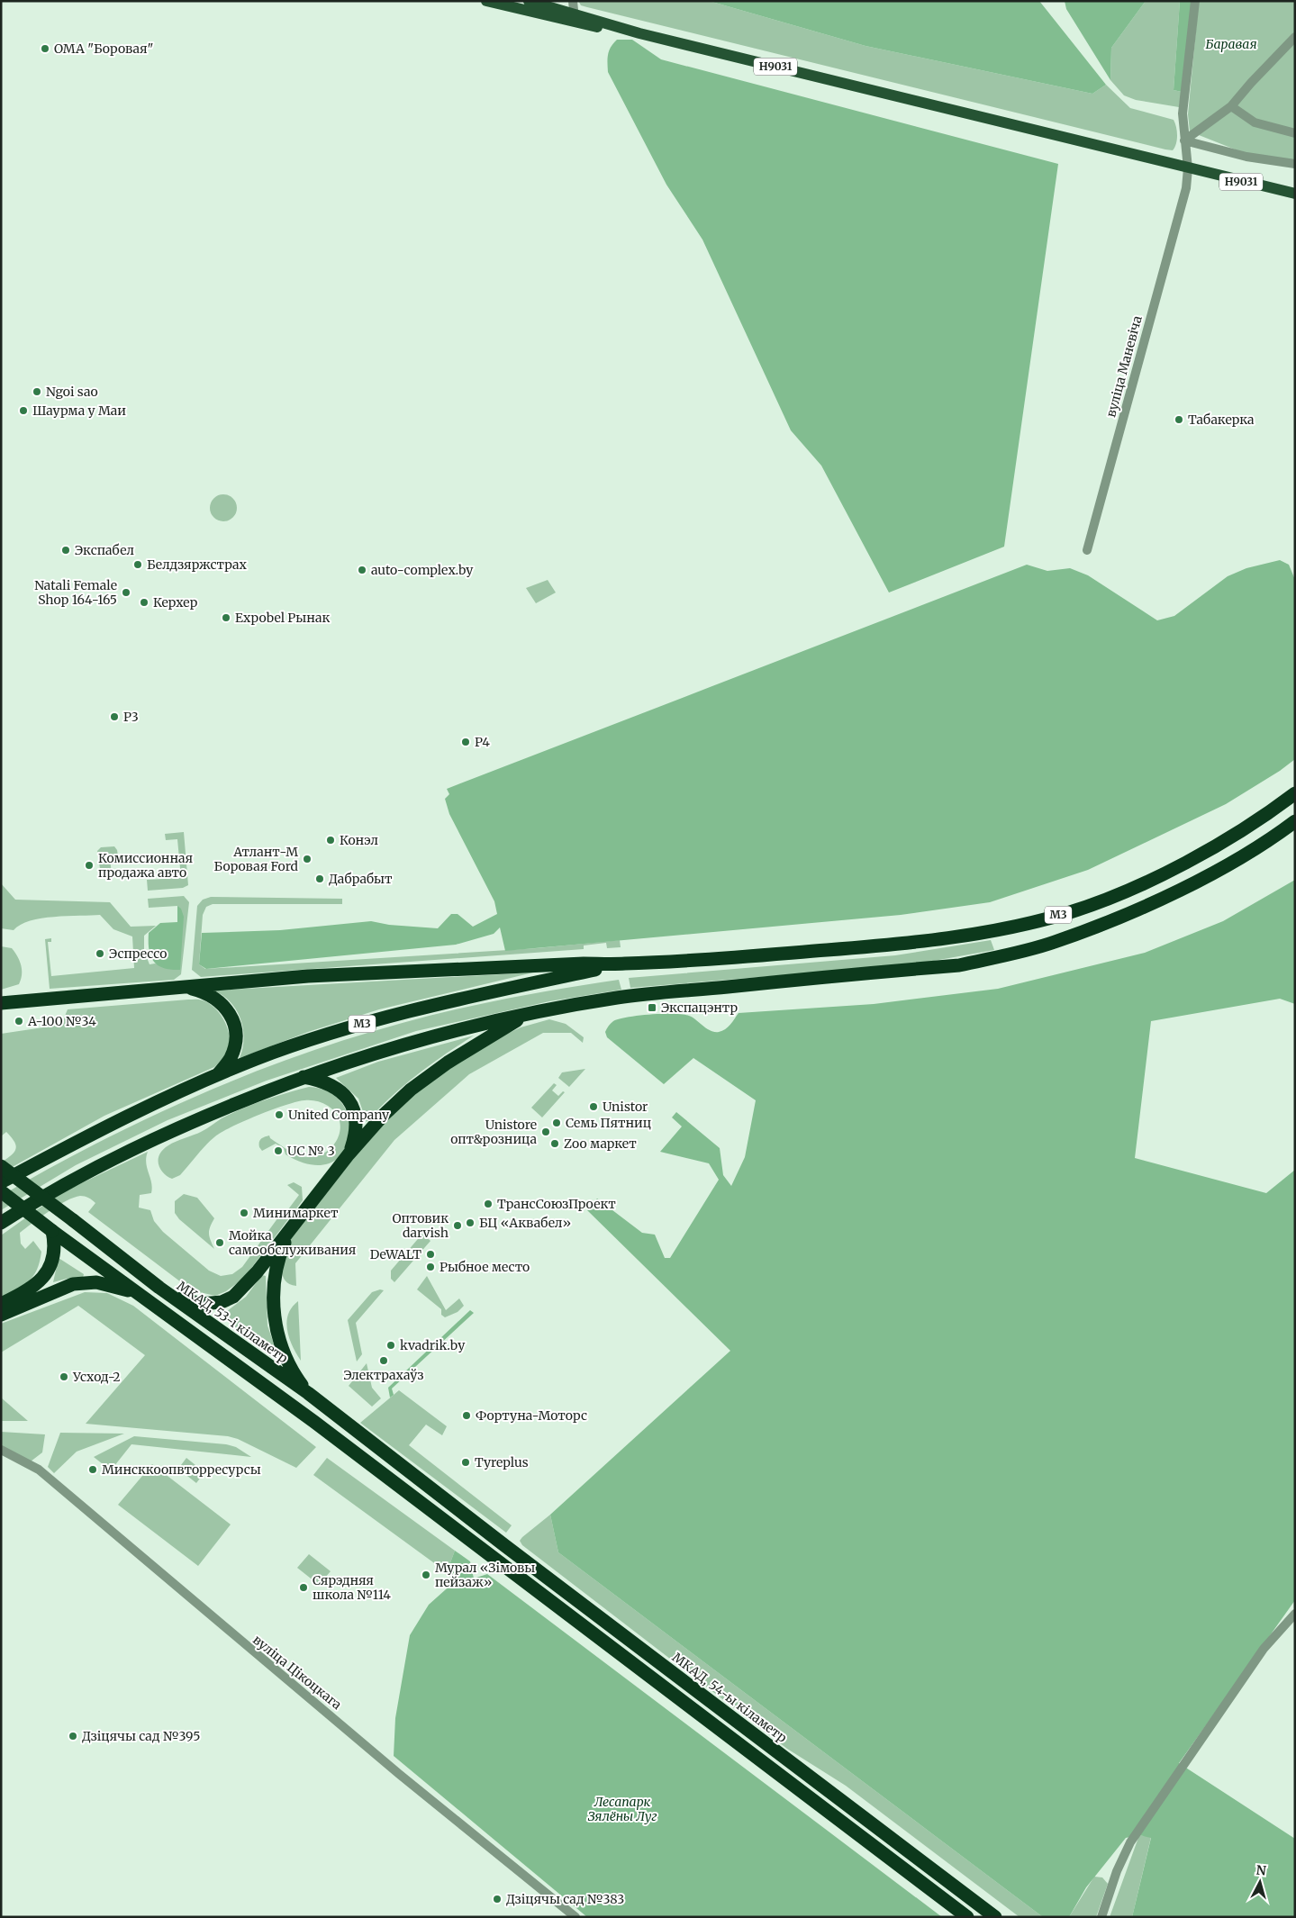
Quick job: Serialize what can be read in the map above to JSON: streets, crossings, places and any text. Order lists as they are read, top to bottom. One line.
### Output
{"streets":{"highway":["М3","МКАД, 53-і кіламетр","МКАД, 54-ы кіламетр"],"main road":["Н9031"],"street":["вуліца Маневіча","вуліца Цікоцкага"]},"crossings":[["Н9031","вуліца Маневіча"],["МКАД, 53-і кіламетр","МКАД, 54-ы кіламетр"]],"parks":["Баравая","Лесапарк Зялёны Луг"],"places":{"other":["ОМА \"Боровая\"","Ngoi sao","Шаурма у Маи","Табакерка","Экспабел","Белдзяржстрах","auto-complex.by","Natali Female Shop 164-165","Керхер","Expobel Рынак","P3","P4","Конэл","Атлант-М Боровая Ford","Комиссионная продажа авто","Дабрабыт","Эспрессо","А-100 №34","Unistor","United Company","Семь Пятниц","Unistore опт&розница","Zoo маркет","UC № 3","ТрансСоюзПроект","Минимаркет","БЦ «Аквабел»","Оптовик darvish","Мойка самообслуживания","DeWALT","Рыбное место","kvadrik.by","Электрахаўз","Усход-2","Фортуна-Моторс","Tyreplus","Минсккоопвторресурсы","Мурал «Зімовы пейзаж»","Сярэдняя школа №114","Дзіцячы сад №395","Дзіцячы сад №383"],"transit":["Экспацэнтр"]},"north":"top"}
